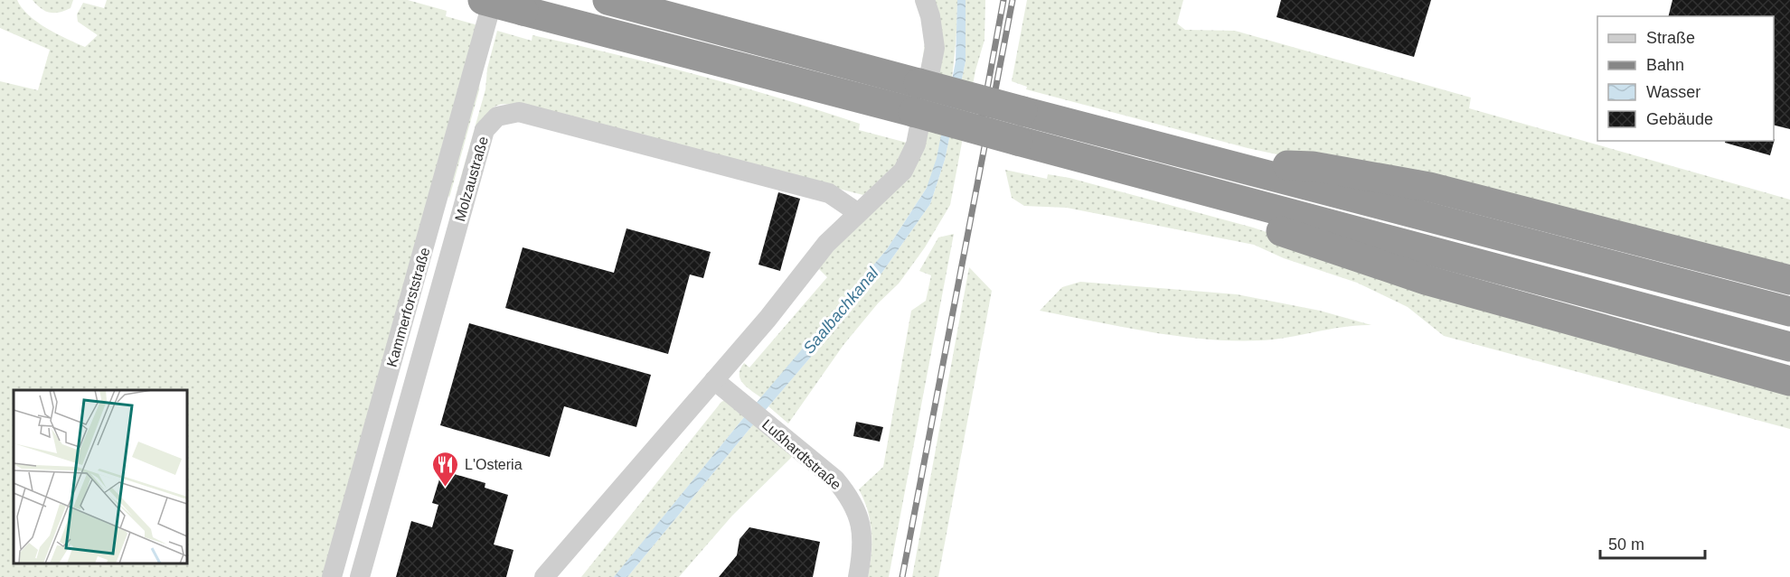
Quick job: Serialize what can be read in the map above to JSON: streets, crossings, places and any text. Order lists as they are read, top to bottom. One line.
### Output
{"streets":{"street":["Molzaustraße","Kammerforststraße","Lußhardtstraße"]},"water":["Saalbachkanal"],"places":{"restaurant":["L'Osteria"]},"legend":["Straße","Bahn","Wasser","Gebäude"],"scale_bar":"50 m"}
